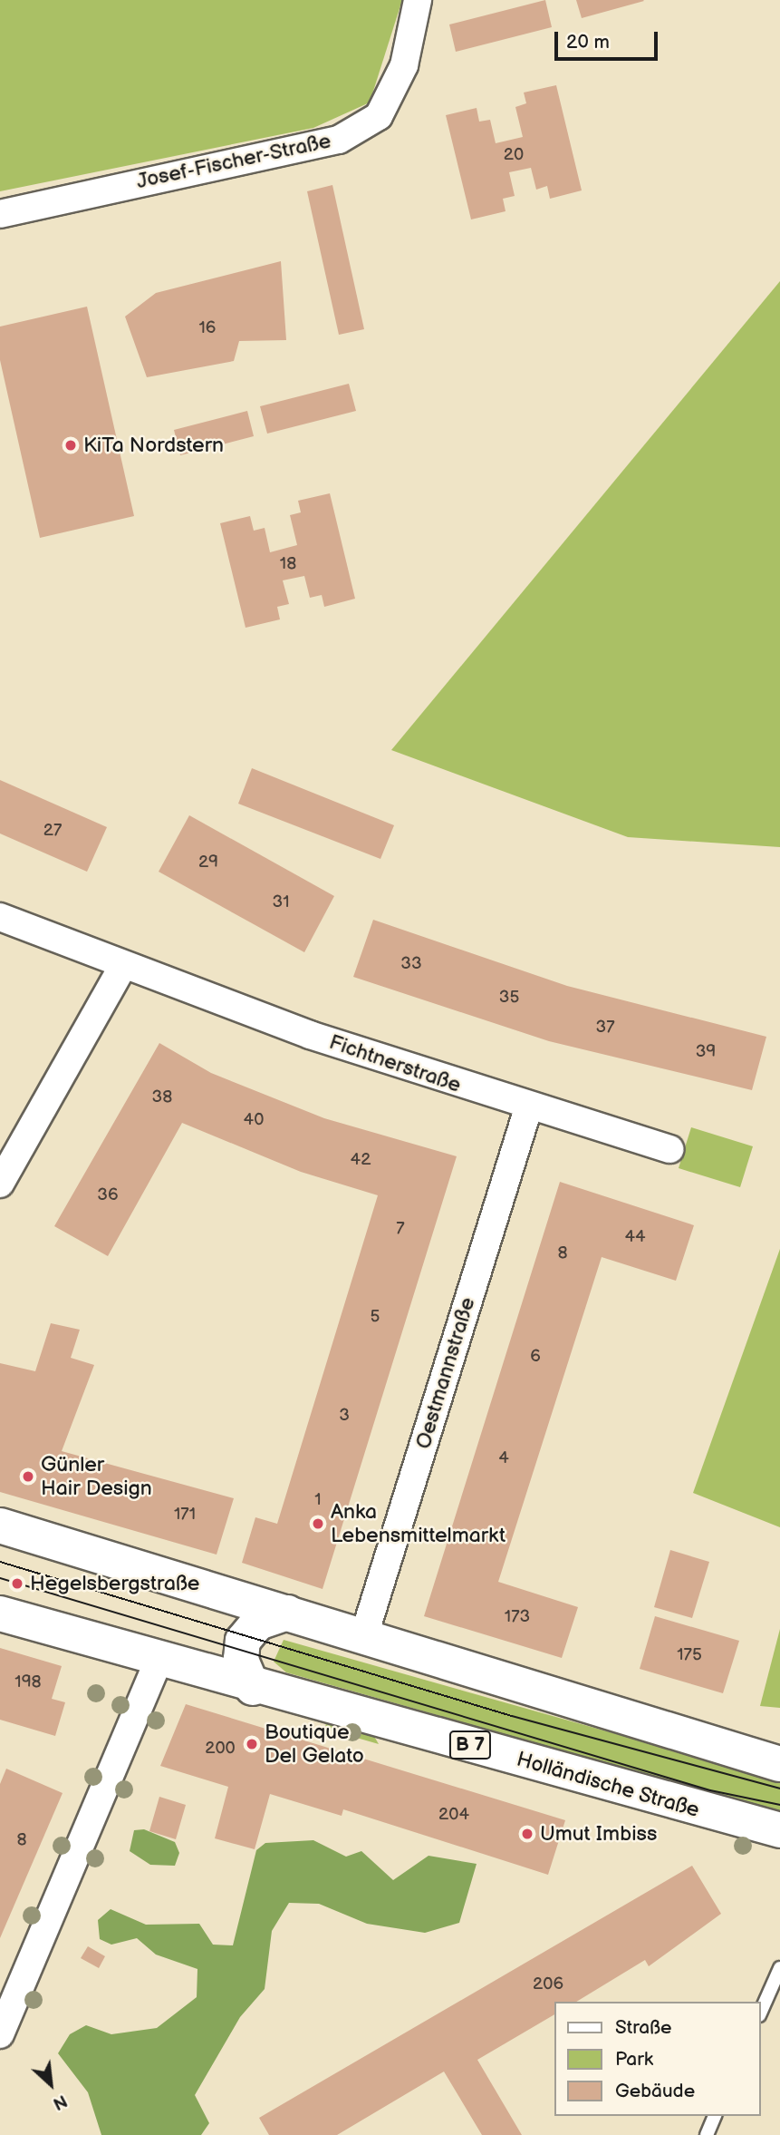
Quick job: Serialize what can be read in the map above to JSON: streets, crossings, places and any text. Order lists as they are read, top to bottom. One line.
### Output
{"streets":{"main road":["B 7","Holländische Straße"],"street":["Josef-Fischer-Straße","Fichtnerstraße","Oestmannstraße"]},"crossings":[["Fichtnerstraße","Oestmannstraße"]],"places":["KiTa Nordstern","Günler Hair Design","Anka Lebensmittelmarkt","Hegelsbergstraße","Boutique Del Gelato","Umut Imbiss"],"house_numbers":["20","16","18","27","29","31","33","35","37","39","38","40","42","36","7","44","8","5","6","3","4","1","171","173","175","198","200","204","8","206"],"legend":["Straße","Park","Gebäude"],"scale_bar":"20 m","north":"bottom right"}
